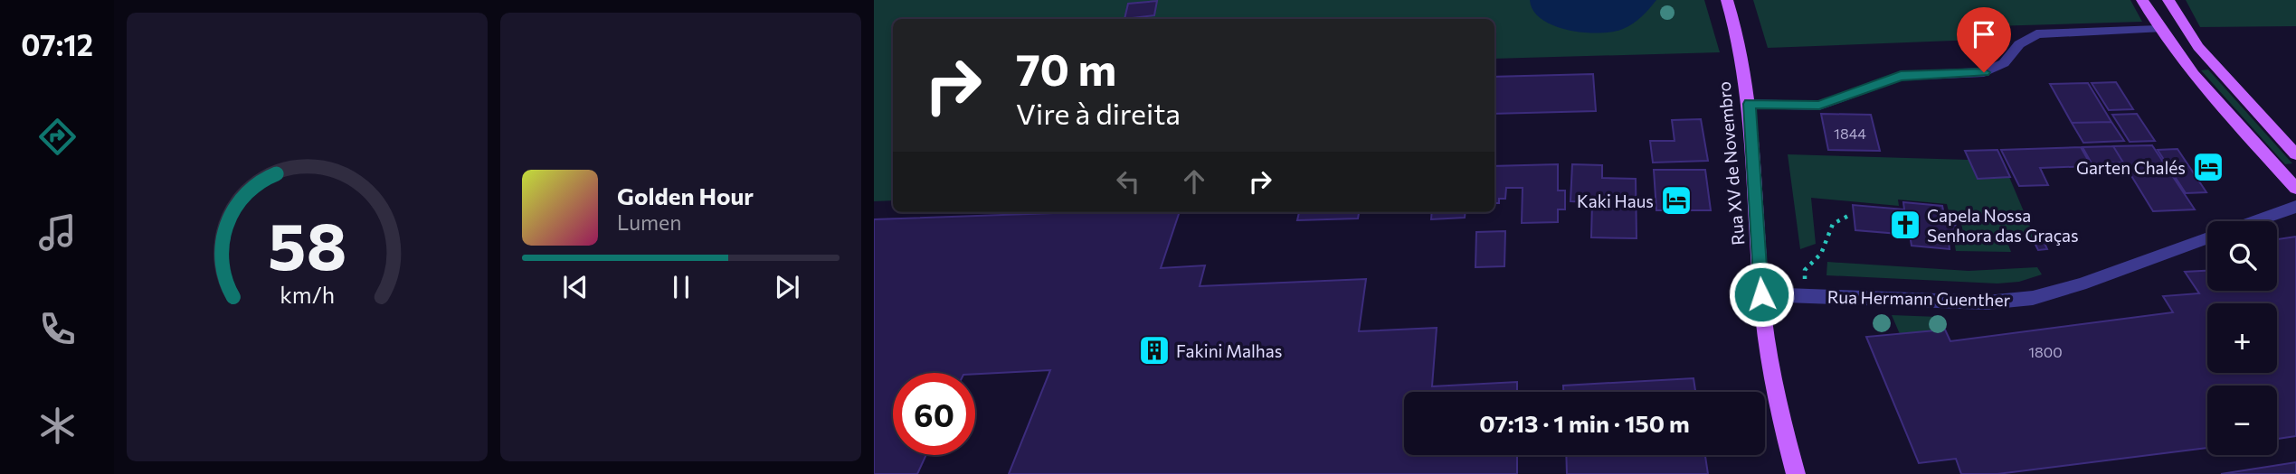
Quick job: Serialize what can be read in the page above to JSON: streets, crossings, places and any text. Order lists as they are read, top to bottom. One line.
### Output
{"streets":{"main road":["Rua XV de Novembro"],"street":["Rua Hermann Guenther"]},"crossings":[["Rua XV de Novembro","Rua Hermann Guenther"]],"places":{"hotel":["Garten Chalés","Kaki Haus"],"church":["Capela Nossa Senhora das Graças"],"building":["Fakini Malhas"]},"house_numbers":["1844","1800"],"page":{"tabs":"07:12","turn":["70 m","Vire à direita"],"song":["Golden Hour","Lumen"],"map_buttons":["+","−"],"limit":"60","trip":"07:13 · 1 min · 150 m","gauge":["58","km/h"]}}
